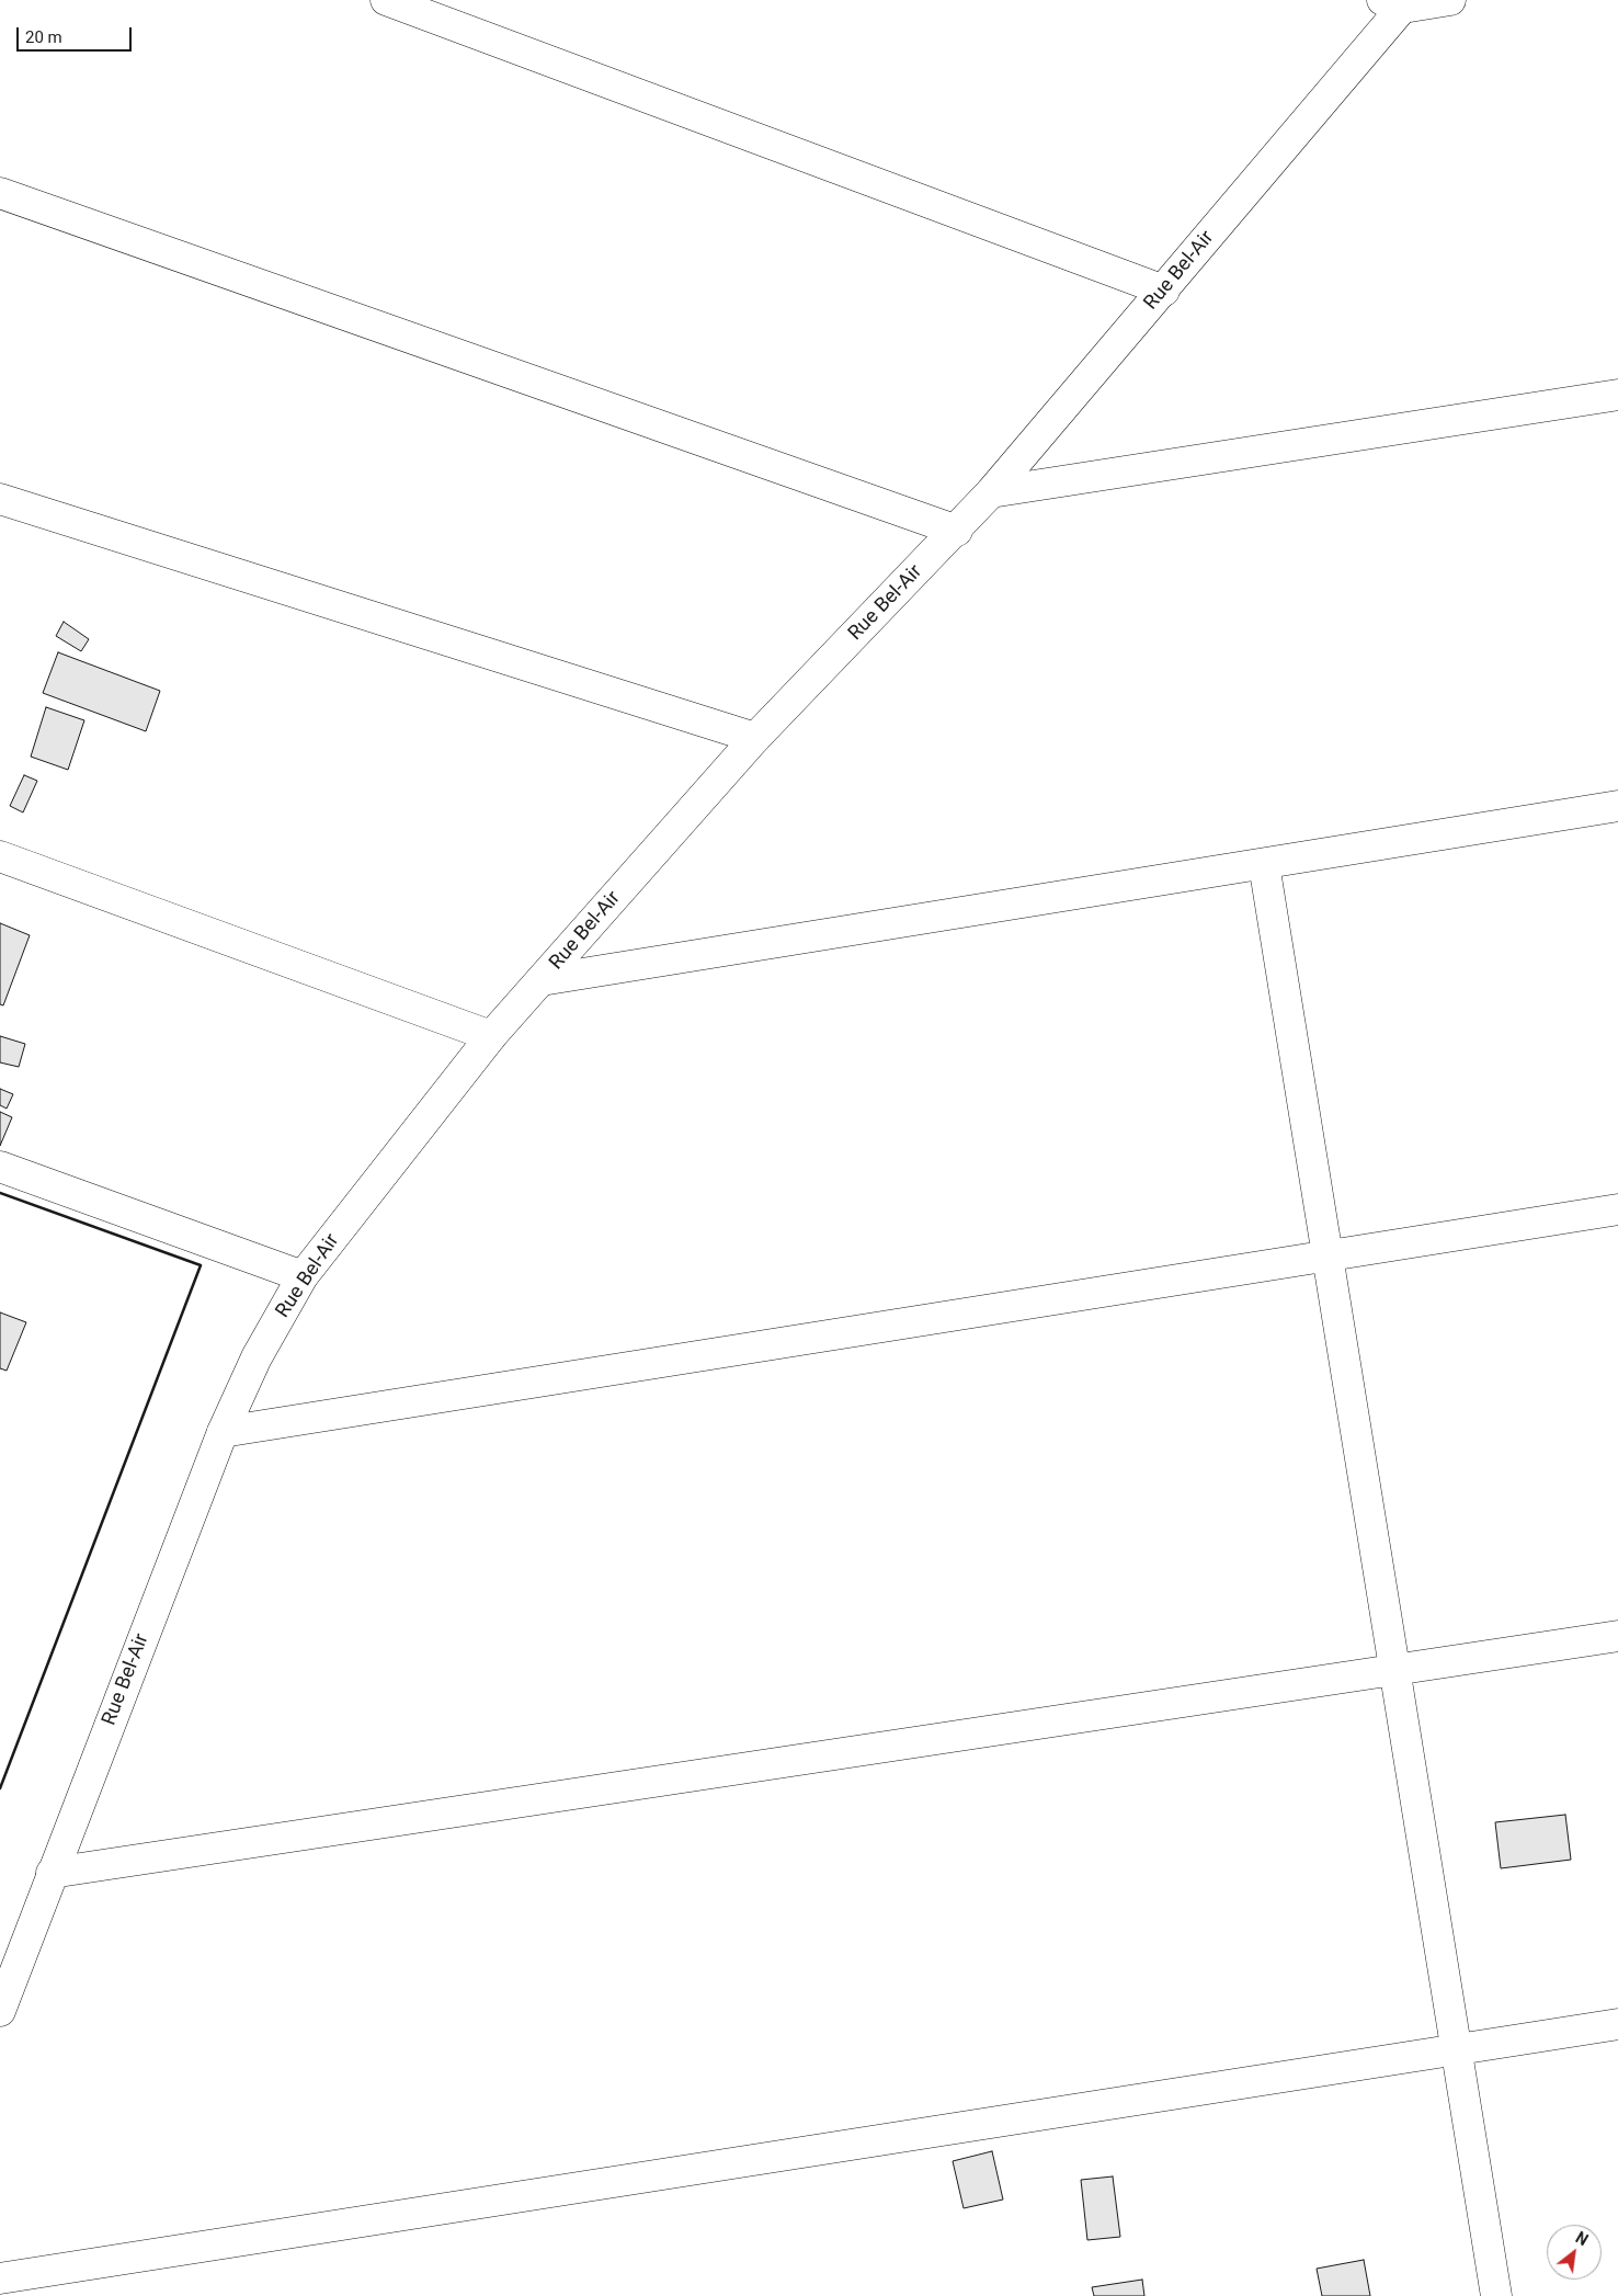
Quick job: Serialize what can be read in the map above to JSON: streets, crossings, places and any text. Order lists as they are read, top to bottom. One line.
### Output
{"streets":{"street":["Rue Bel-Air"]},"scale_bar":"20 m","north":"top right"}
